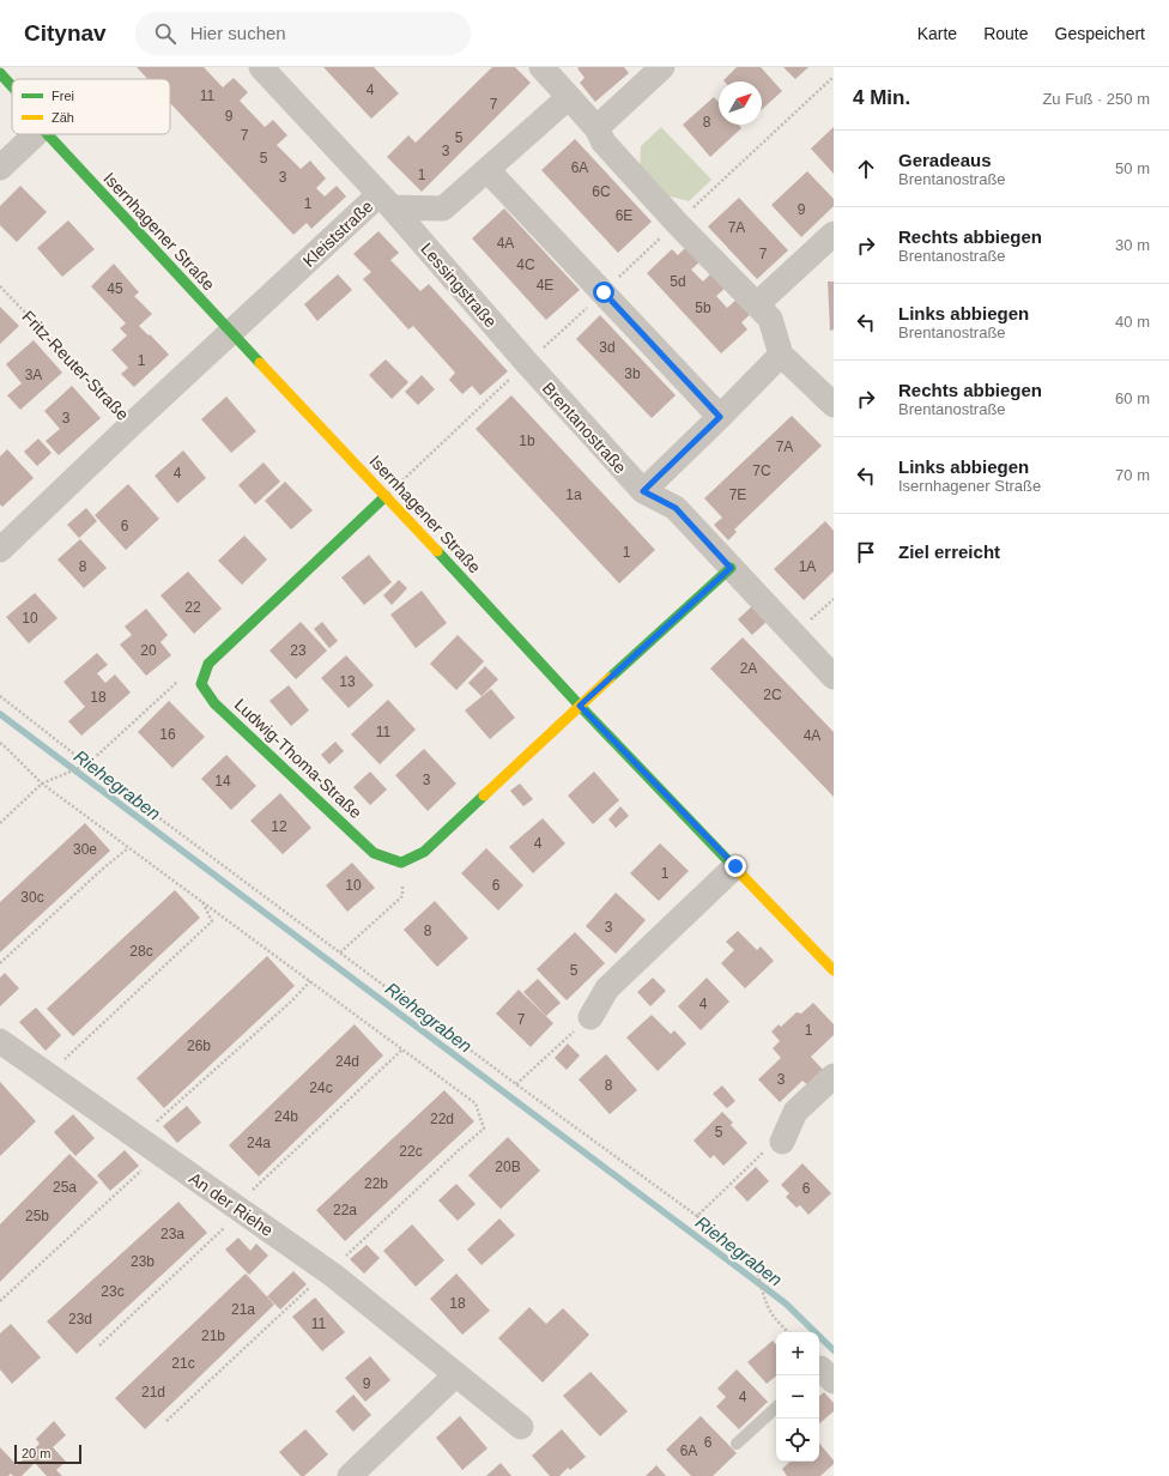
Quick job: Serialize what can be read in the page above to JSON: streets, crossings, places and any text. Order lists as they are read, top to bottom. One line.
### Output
{"streets":{"street":["Isernhagener Straße","Kleiststraße","Lessingstraße","Fritz-Reuter-Straße","Brentanostraße","Ludwig-Thoma-Straße","An der Riehe"]},"crossings":[["Isernhagener Straße","Kleiststraße"],["Isernhagener Straße","Fritz-Reuter-Straße"],["Kleiststraße","Lessingstraße"],["Kleiststraße","Fritz-Reuter-Straße"],["Lessingstraße","Brentanostraße"]],"water":["Riehegraben"],"house_numbers":["4","11","7","9","8","7","5","3","5","6A","1","3","6C","1","9","6E","7A","4A","7","4C","5d","4E","45","5b","3d","1","3b","3A","3","1b","7A","7C","4","1a","7E","6","1","8","1A","22","10","20","23","2A","13","2C","18","11","16","4A","3","14","12","4","30e","1","10","6","30c","3","8","28c","5","4","7","1","26b","24d","3","8","24c","24b","22d","5","24a","22c","20B","22b","25a","6","22a","25b","23a","23b","23c","18","21a","23d","11","21b","21c","9","21d","4","6","6A"],"legend":["Frei","Zäh"],"scale_bar":"20 m","north":"top right","page":{"header":"Citynav","search":"Hier suchen","nav":["Karte","Route","Gespeichert"],"heading":["4 Min.","Zu Fuß · 250 m"],"list":[["Geradeaus","Brentanostraße","50 m"],["Rechts abbiegen","Brentanostraße","30 m"],["Links abbiegen","Brentanostraße","40 m"],["Rechts abbiegen","Brentanostraße","60 m"],["Links abbiegen","Isernhagener Straße","70 m"],"Ziel erreicht"],"map_buttons":["+","−"],"scale":"20 m"}}
